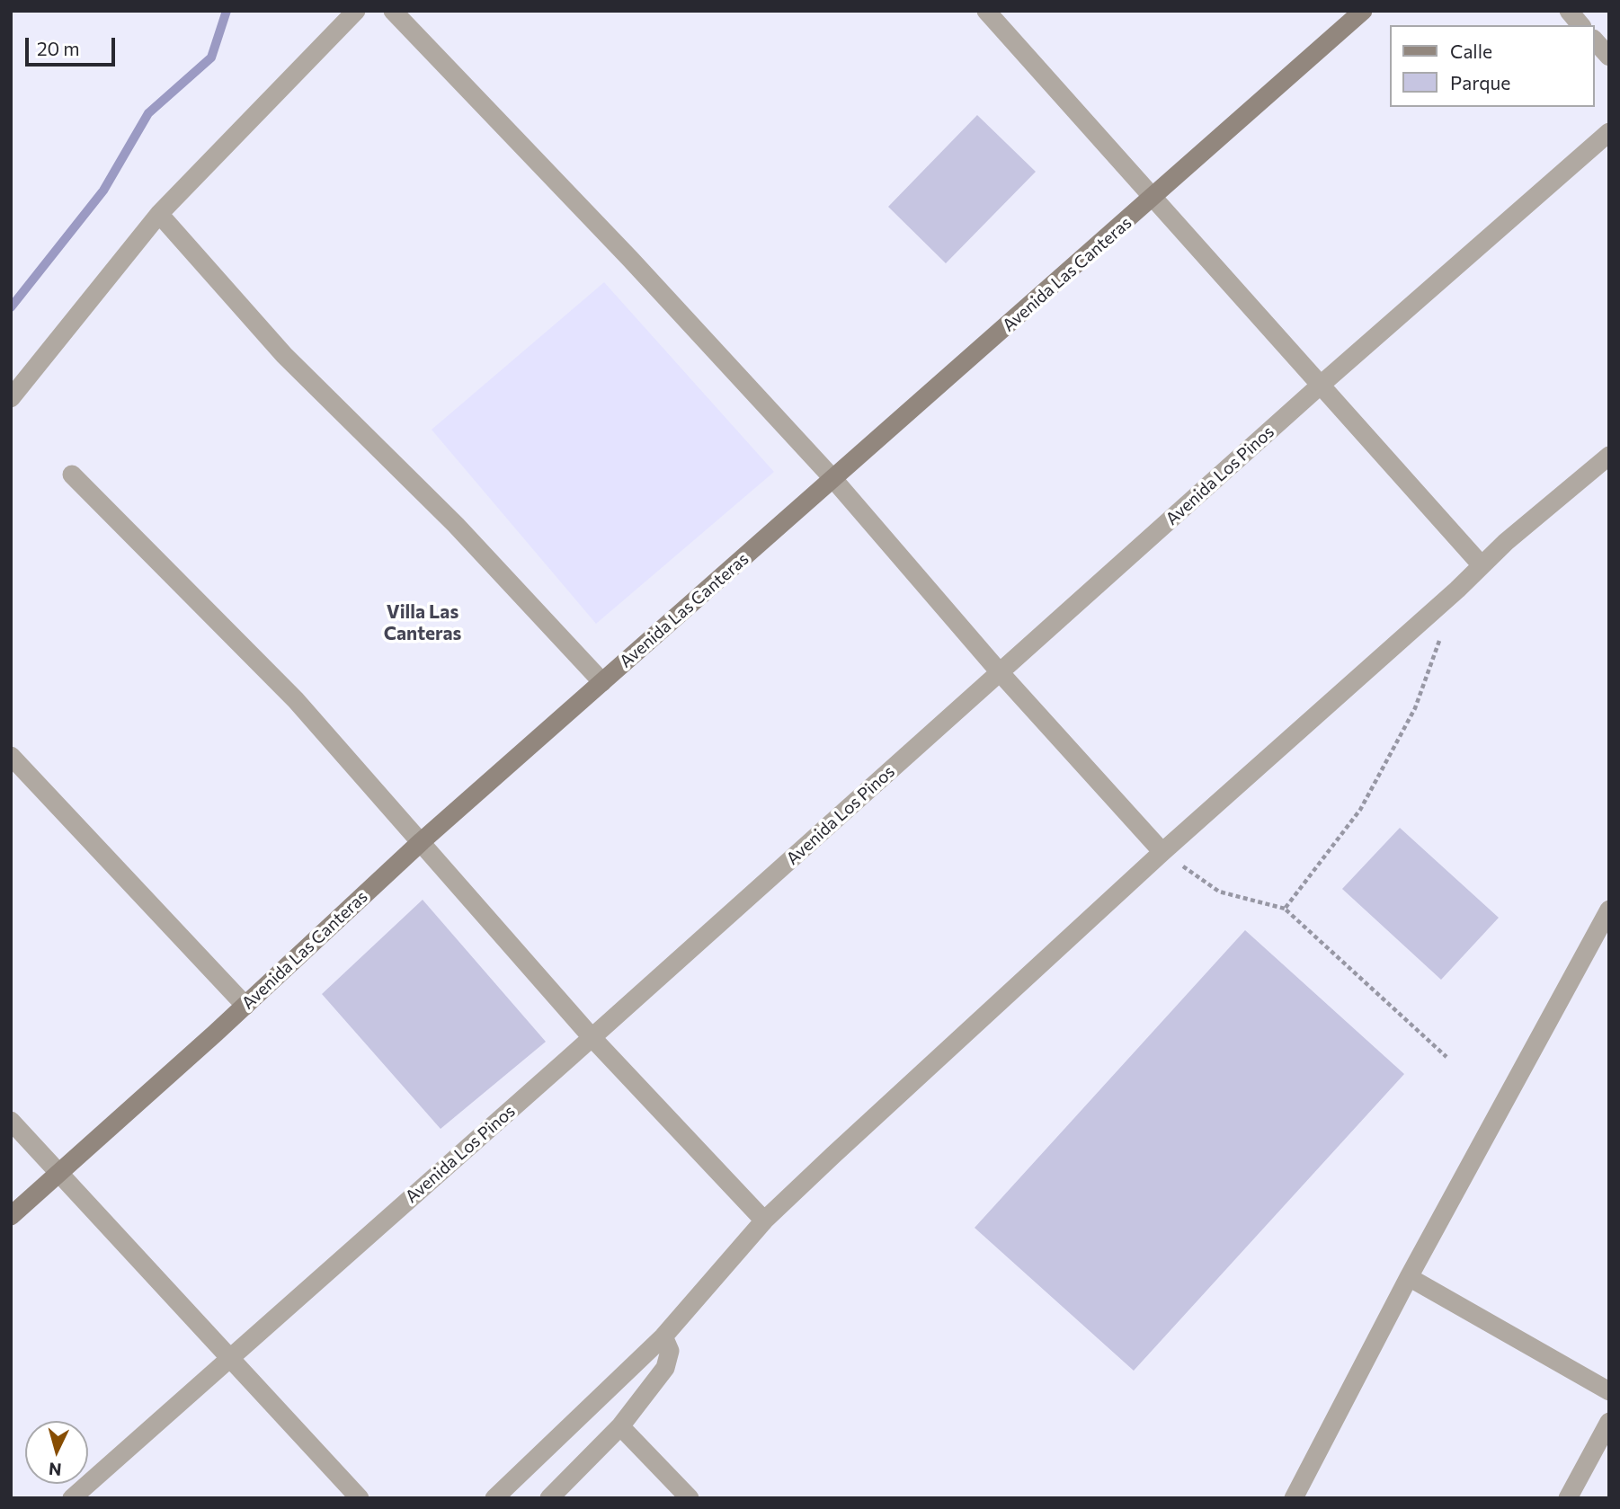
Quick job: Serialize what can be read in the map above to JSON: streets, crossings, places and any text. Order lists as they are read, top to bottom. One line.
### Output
{"streets":{"street":["Avenida Las Canteras","Avenida Los Pinos"]},"districts":["Villa Las Canteras"],"legend":["Calle","Parque"],"scale_bar":"20 m","north":"bottom"}
